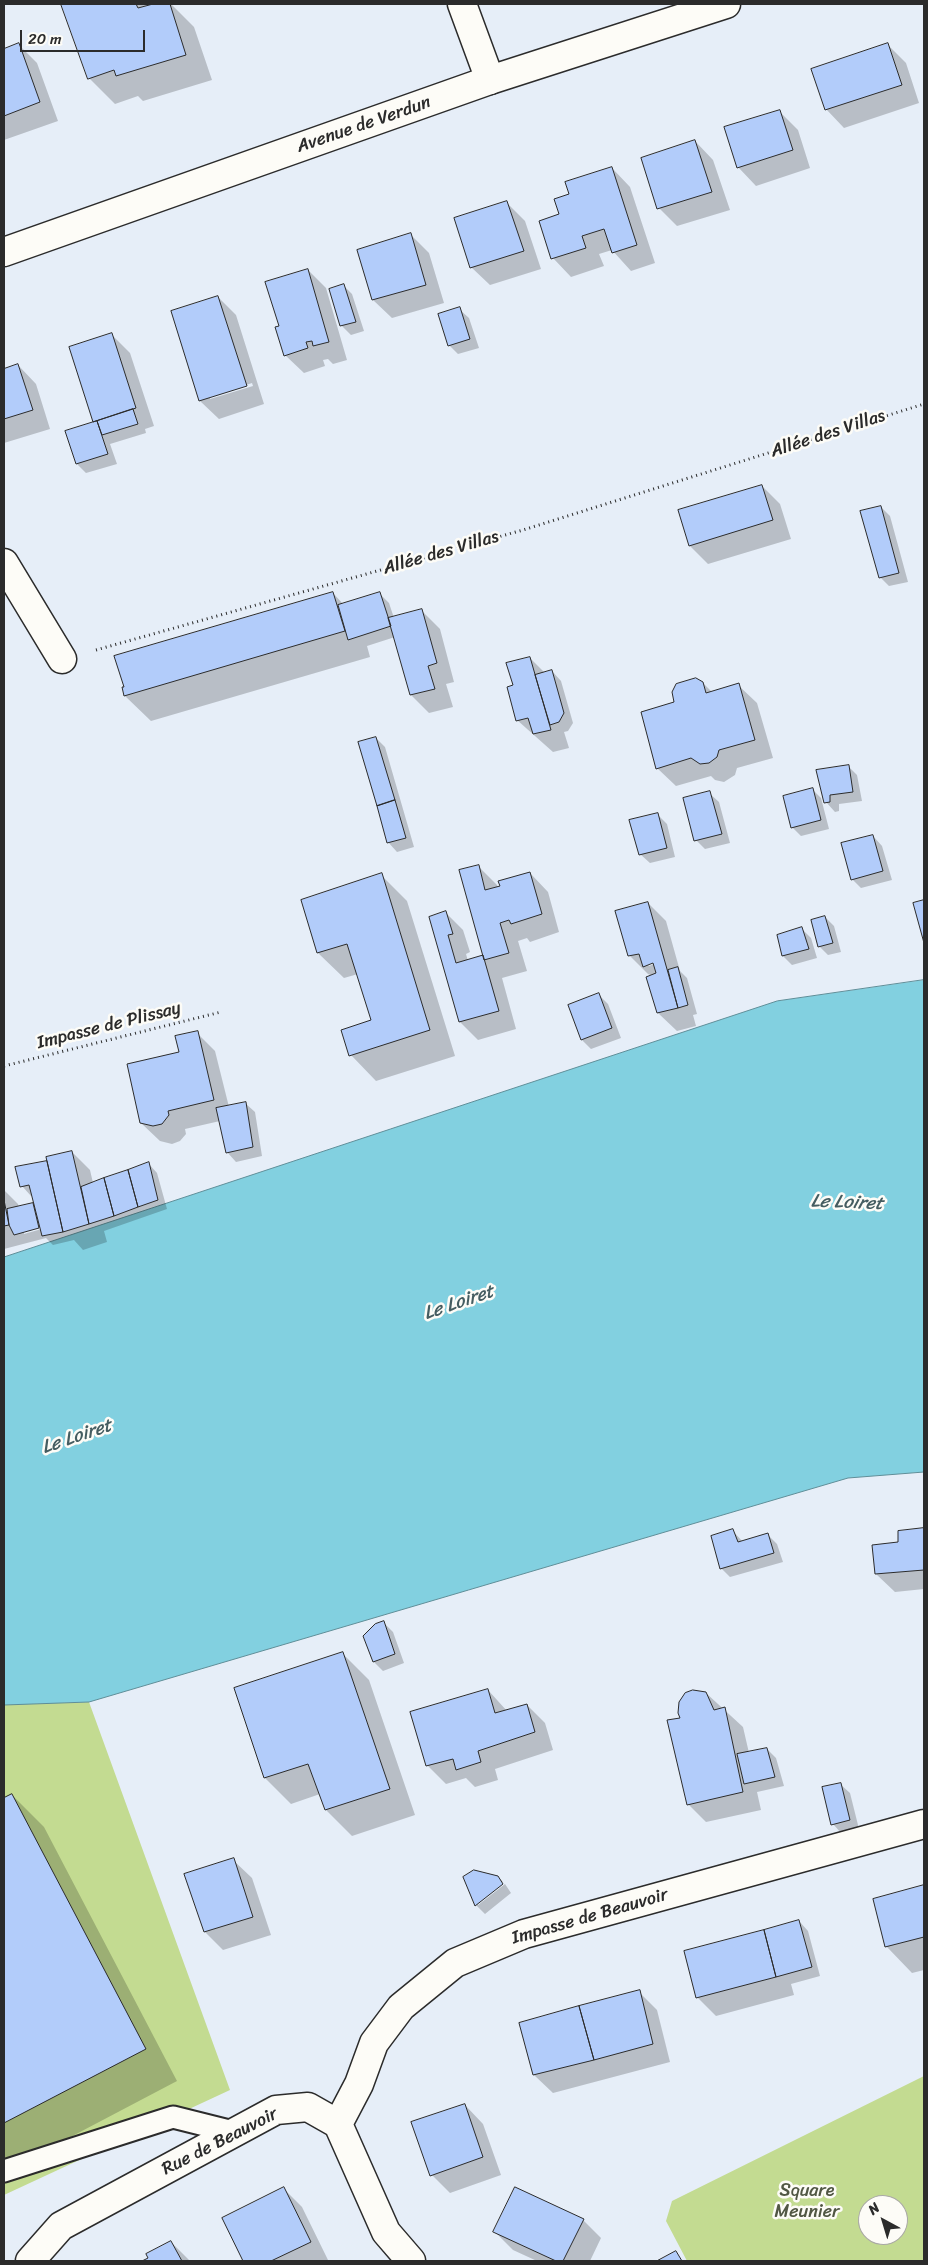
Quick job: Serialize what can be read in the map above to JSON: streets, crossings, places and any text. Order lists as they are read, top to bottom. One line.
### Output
{"streets":{"street":["Avenue de Verdun","Impasse de Beauvoir","Rue de Beauvoir"],"path":["Allée des Villas","Impasse de Plissay"]},"crossings":[["Impasse de Beauvoir","Rue de Beauvoir"]],"water":["Le Loiret"],"parks":["Square Meunier"],"scale_bar":"20 m","north":"top left"}
